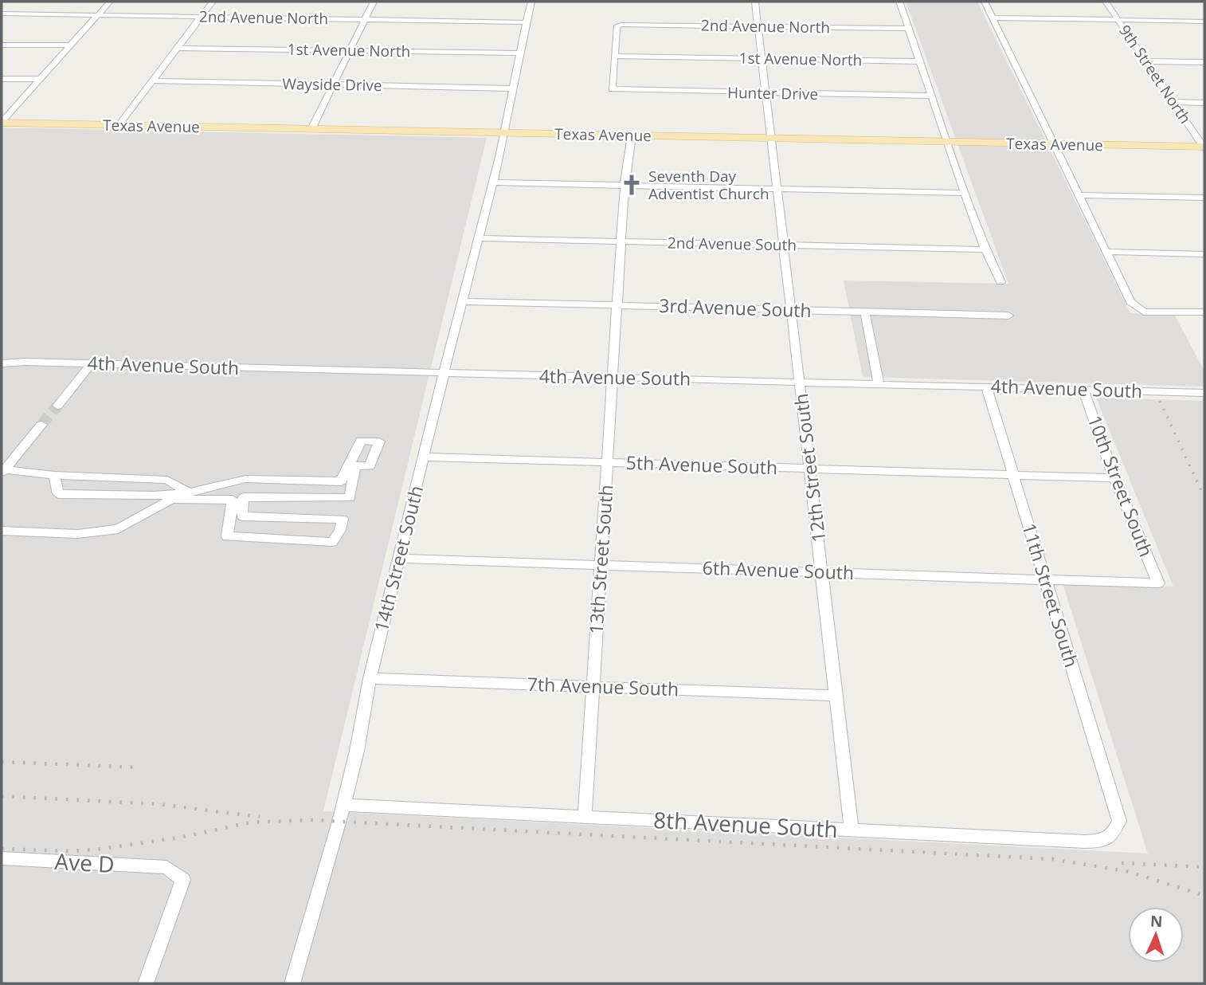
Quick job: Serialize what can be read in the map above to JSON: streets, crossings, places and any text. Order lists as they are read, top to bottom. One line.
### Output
{"streets":{"main road":["Texas Avenue"],"street":["2nd Avenue North","1st Avenue North","9th Street North","Wayside Drive","Hunter Drive","2nd Avenue South","3rd Avenue South","4th Avenue South","5th Avenue South","12th Street South","10th Street South","14th Street South","13th Street South","6th Avenue South","11th Street South","7th Avenue South","8th Avenue South","Ave D"]},"crossings":[["2nd Avenue North","1st Avenue North"],["2nd Avenue North","Hunter Drive"],["2nd Avenue North","12th Street South"],["2nd Avenue North","14th Street South"],["1st Avenue North","Hunter Drive"],["1st Avenue North","12th Street South"],["1st Avenue North","14th Street South"],["9th Street North","Texas Avenue"],["Wayside Drive","14th Street South"],["Hunter Drive","12th Street South"],["Texas Avenue","12th Street South"],["Texas Avenue","14th Street South"],["Texas Avenue","13th Street South"],["2nd Avenue South","12th Street South"],["2nd Avenue South","14th Street South"],["2nd Avenue South","13th Street South"],["3rd Avenue South","12th Street South"],["3rd Avenue South","14th Street South"],["3rd Avenue South","13th Street South"],["4th Avenue South","12th Street South"],["4th Avenue South","10th Street South"],["4th Avenue South","14th Street South"],["4th Avenue South","13th Street South"],["4th Avenue South","11th Street South"],["5th Avenue South","12th Street South"],["5th Avenue South","10th Street South"],["5th Avenue South","14th Street South"],["5th Avenue South","13th Street South"],["5th Avenue South","11th Street South"],["12th Street South","6th Avenue South"],["12th Street South","7th Avenue South"],["12th Street South","8th Avenue South"],["10th Street South","6th Avenue South"],["14th Street South","6th Avenue South"],["14th Street South","7th Avenue South"],["14th Street South","8th Avenue South"],["13th Street South","6th Avenue South"],["13th Street South","7th Avenue South"],["13th Street South","8th Avenue South"],["6th Avenue South","11th Street South"],["11th Street South","8th Avenue South"]],"places":{"church":["Seventh Day Adventist Church"]},"north":"top"}
